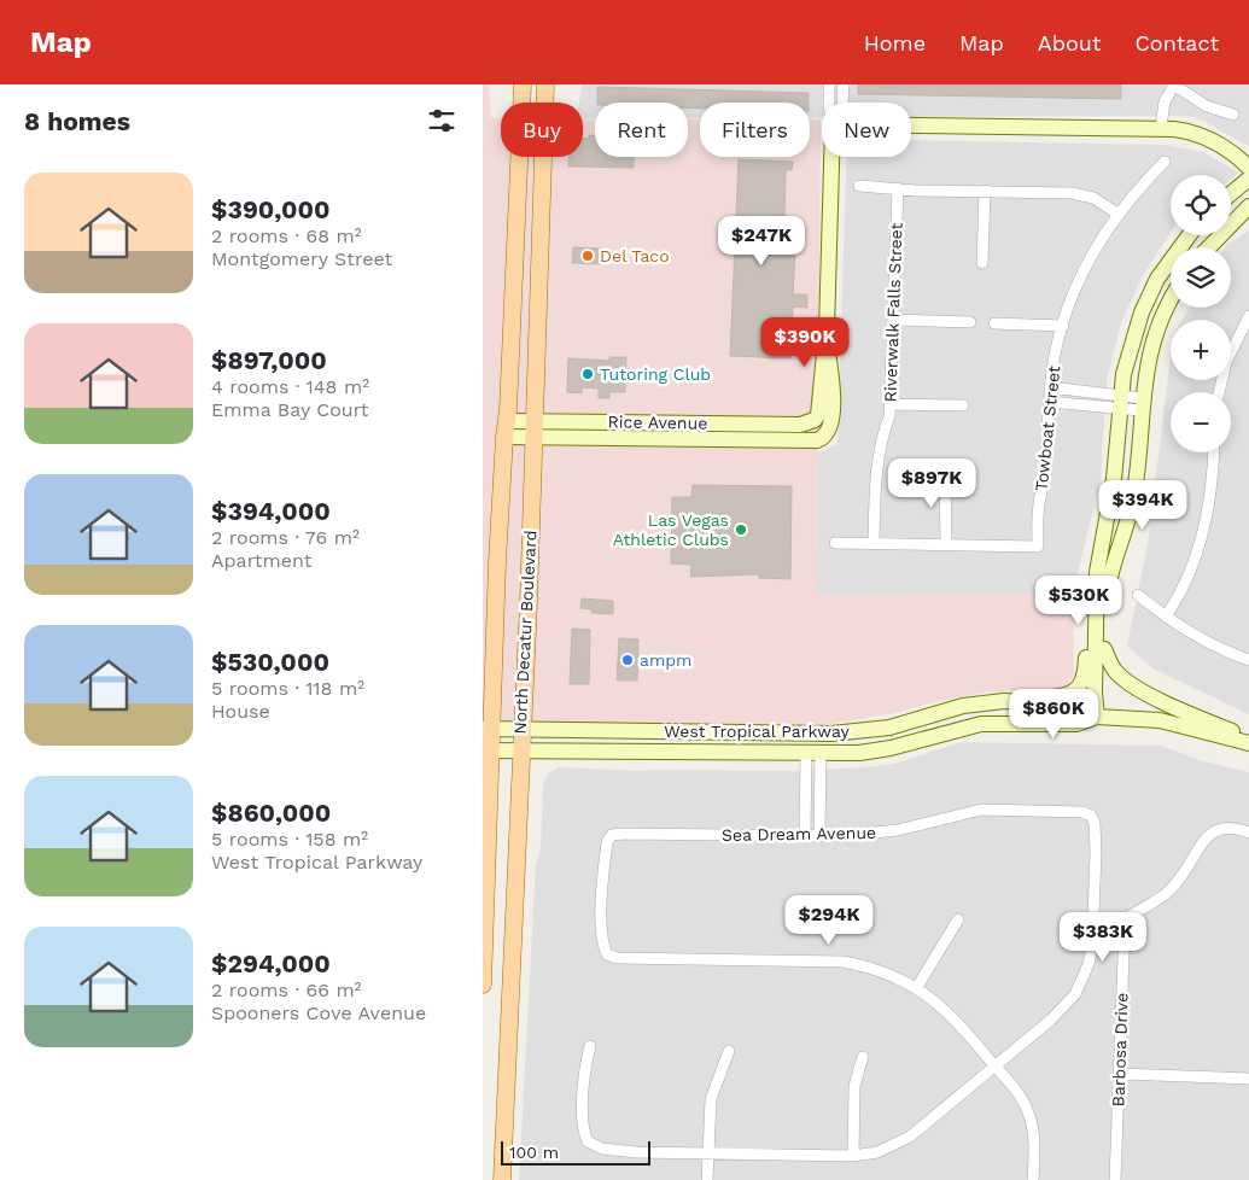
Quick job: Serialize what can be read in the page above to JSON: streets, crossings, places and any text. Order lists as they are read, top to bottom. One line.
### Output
{"streets":{"main road":["Rice Avenue","North Decatur Boulevard","West Tropical Parkway"],"street":["Riverwalk Falls Street","Towboat Street","Sea Dream Avenue","Barbosa Drive"]},"crossings":[["Rice Avenue","North Decatur Boulevard"],["North Decatur Boulevard","West Tropical Parkway"]],"places":["Del Taco","Tutoring Club","Las Vegas Athletic Clubs","ampm"],"scale_bar":"100 m","page":{"header":"Map","nav":["Home","Map","About","Contact"],"heading":"8 homes","chip":["Buy","Rent","Filters","New"],"list":[{"name":"$390,000","note":"2 rooms · 68 m² · Montgomery Street"},{"name":"$897,000","note":"4 rooms · 148 m² · Emma Bay Court"},{"name":"$394,000","note":"2 rooms · 76 m² · Apartment"},{"name":"$530,000","note":"5 rooms · 118 m² · House"},{"name":"$860,000","note":"5 rooms · 158 m² · West Tropical Parkway"},{"name":"$294,000","note":"2 rooms · 66 m² · Spooners Cove Avenue"}],"map_buttons":["+","−"],"price":["$247K","$390K","$897K","$394K","$530K","$860K","$294K","$383K"],"scale":"100 m"}}
